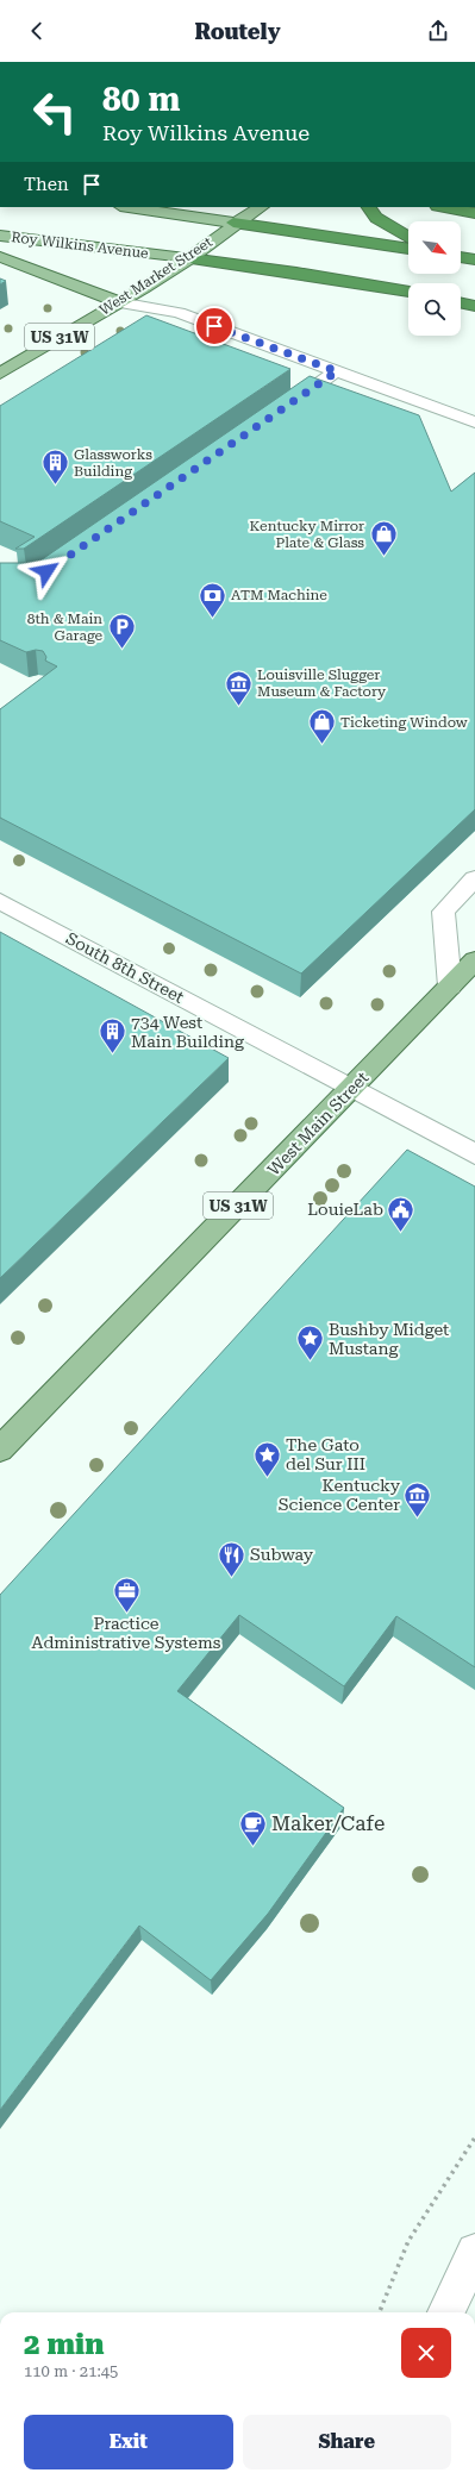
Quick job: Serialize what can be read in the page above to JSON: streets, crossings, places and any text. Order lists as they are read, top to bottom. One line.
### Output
{"streets":{"main road":["Roy Wilkins Avenue","West Market Street","US 31W","West Main Street"],"street":["South 8th Street"]},"crossings":[["Roy Wilkins Avenue","West Market Street"],["South 8th Street","West Main Street"]],"places":{"building":["Glassworks Building","734 West Main Building"],"shop":["Kentucky Mirror Plate & Glass","Ticketing Window"],"bank":["ATM Machine"],"parking":["8th & Main Garage"],"museum":["Louisville Slugger Museum & Factory","Kentucky Science Center"],"public building":["LouieLab"],"place":["Bushby Midget Mustang","The Gato del Sur III"],"restaurant":["Subway"],"office":["Practice Administrative Systems"],"cafe":["Maker/Cafe"]},"north":"bottom right","page":{"header":"Routely","turn":["80 m","Roy Wilkins Avenue"],"then":"Then","heading":["2 min","110 m · 21:45"],"buttons":["Exit","Share"]}}
